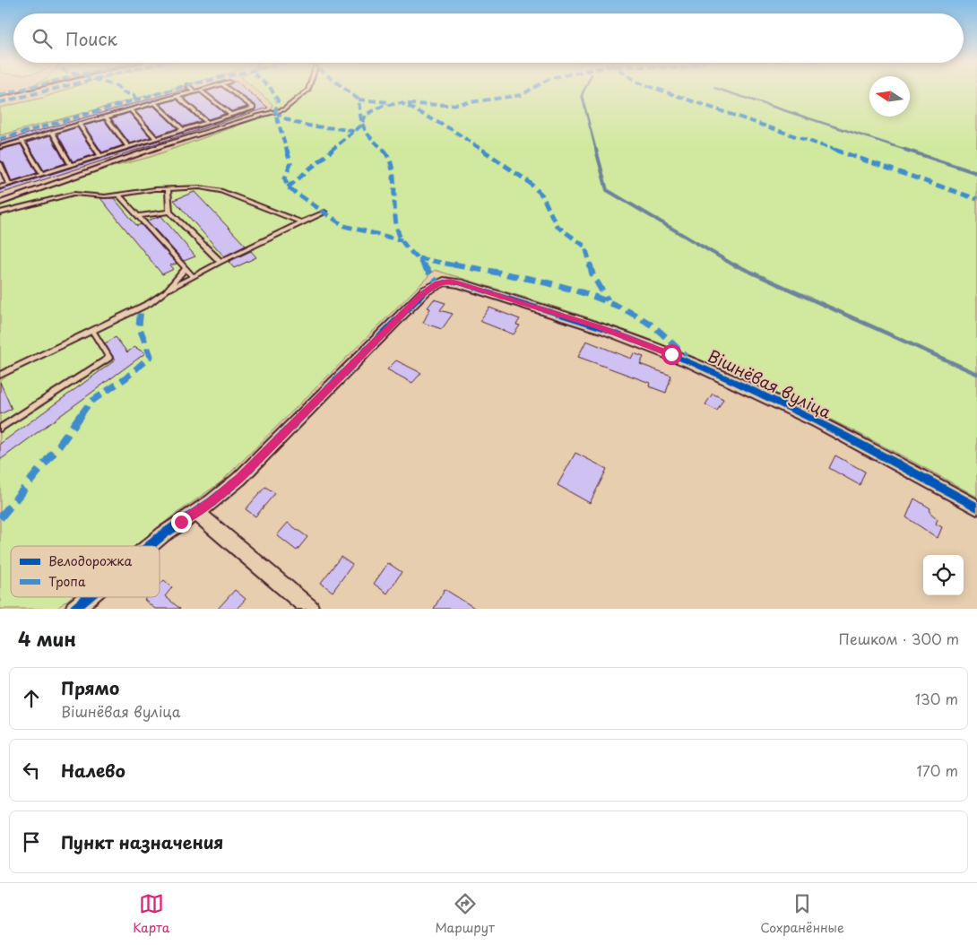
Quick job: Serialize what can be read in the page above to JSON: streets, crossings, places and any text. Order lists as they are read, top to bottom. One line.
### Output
{"streets":{"street":["Вішнёвая вуліца"]},"legend":["Велодорожка","Тропа"],"north":"left","page":{"search":"Поиск","heading":["4 мин","Пешком · 300 m"],"list":[["Прямо","Вішнёвая вуліца","130 m"],["Налево","170 m"],"Пункт назначения"],"nav":["Карта","Маршрут","Сохранённые"]}}
